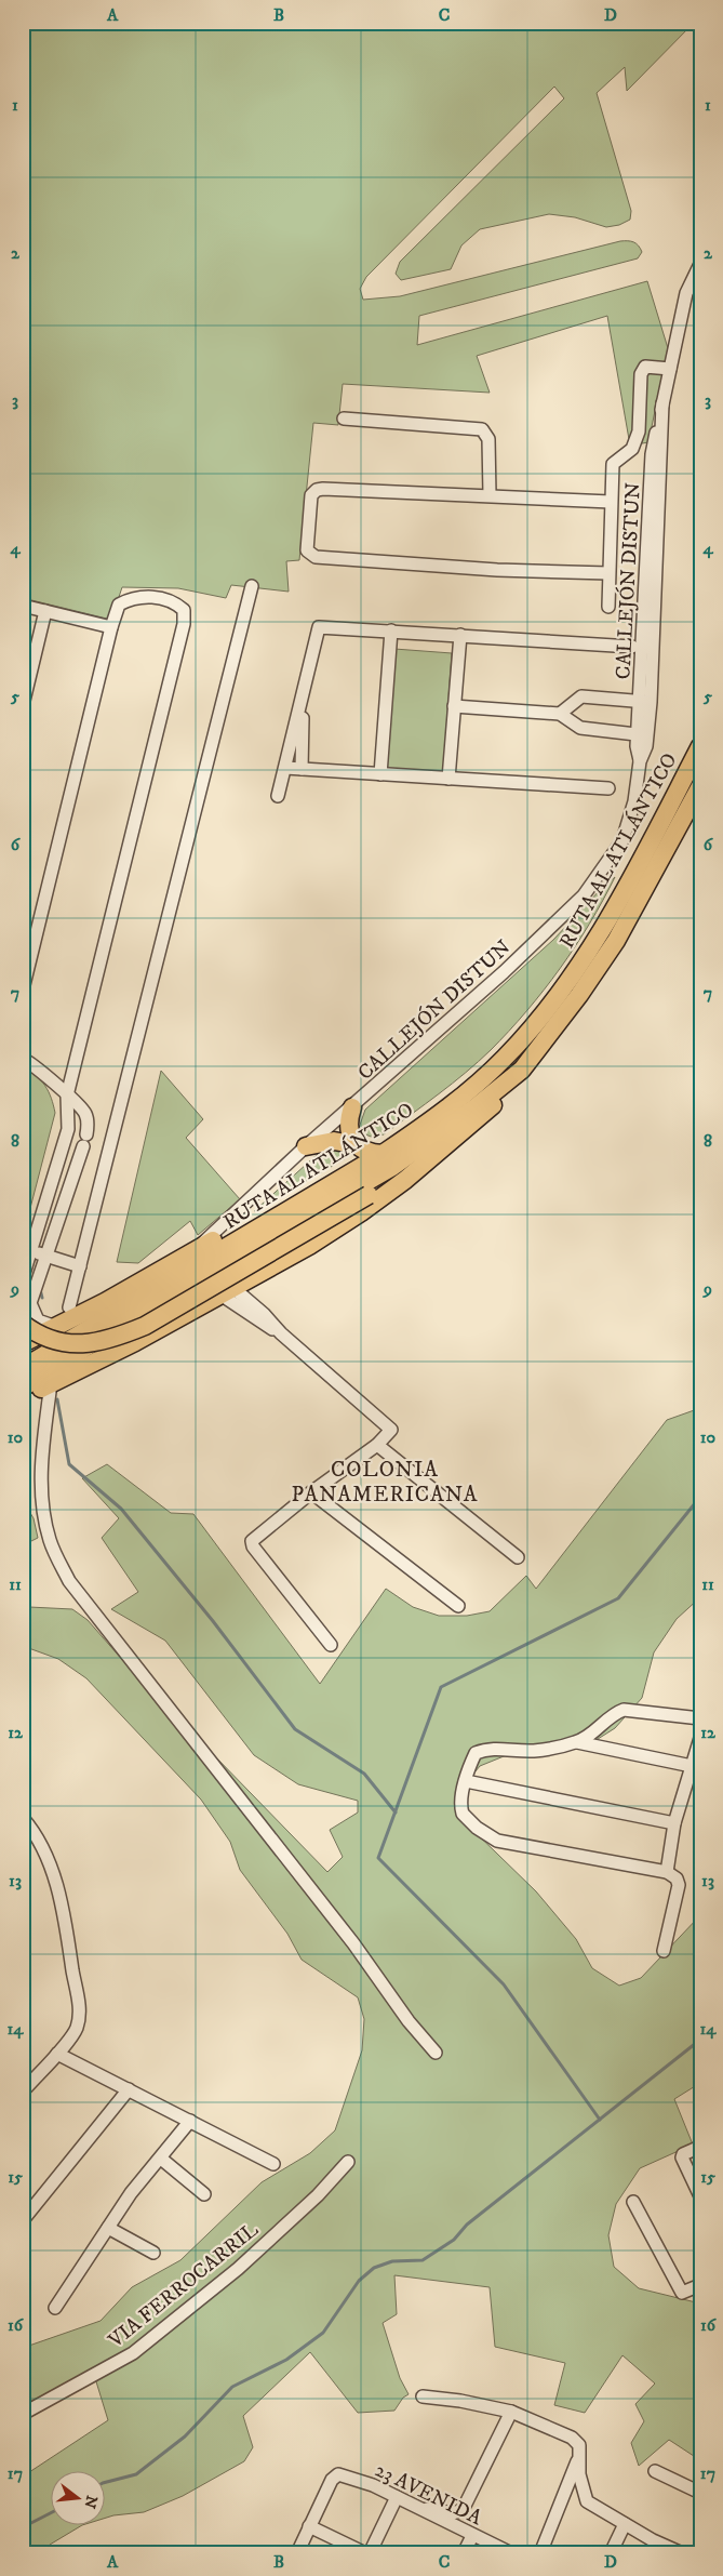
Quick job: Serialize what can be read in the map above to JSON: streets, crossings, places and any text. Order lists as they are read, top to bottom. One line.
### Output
{"streets":{"highway":["RUTA AL ATLÁNTICO"],"street":["CALLEJÓN DISTUN","VIA FERROCARRIL","23 AVENIDA"]},"districts":["COLONIA PANAMERICANA"],"north":"right","grid":{"columns":["A","B","C","D"],"rows":["1","2","3","4","5","6","7","8","9","10","11","12","13","14","15","16","17"]}}
